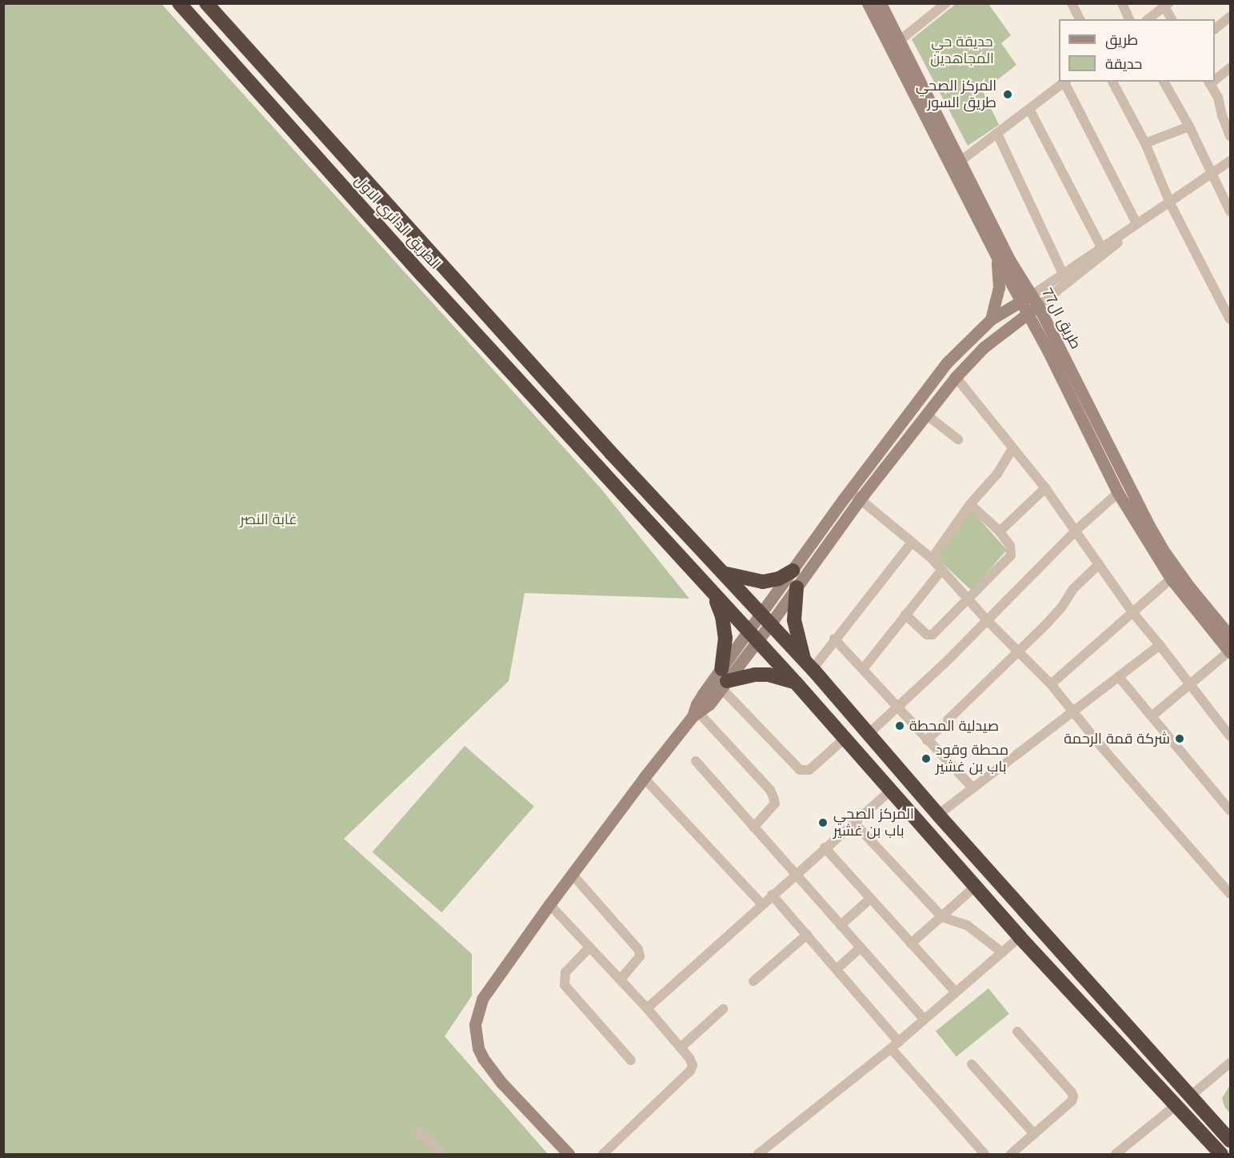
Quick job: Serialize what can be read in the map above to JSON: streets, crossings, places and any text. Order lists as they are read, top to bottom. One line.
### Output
{"streets":{"highway":["الطريق الدائري الاول"],"street":["طريق ال77"]},"parks":["حديقة حي المجاهدين","غابة النصر"],"places":["المركز الصحي طريق السور","صيدلية المحطة","شركة قمة الرحمة","محطة وقود باب بن غشير","المركز الصحي باب بن غشير"],"legend":["طريق","حديقة"]}
